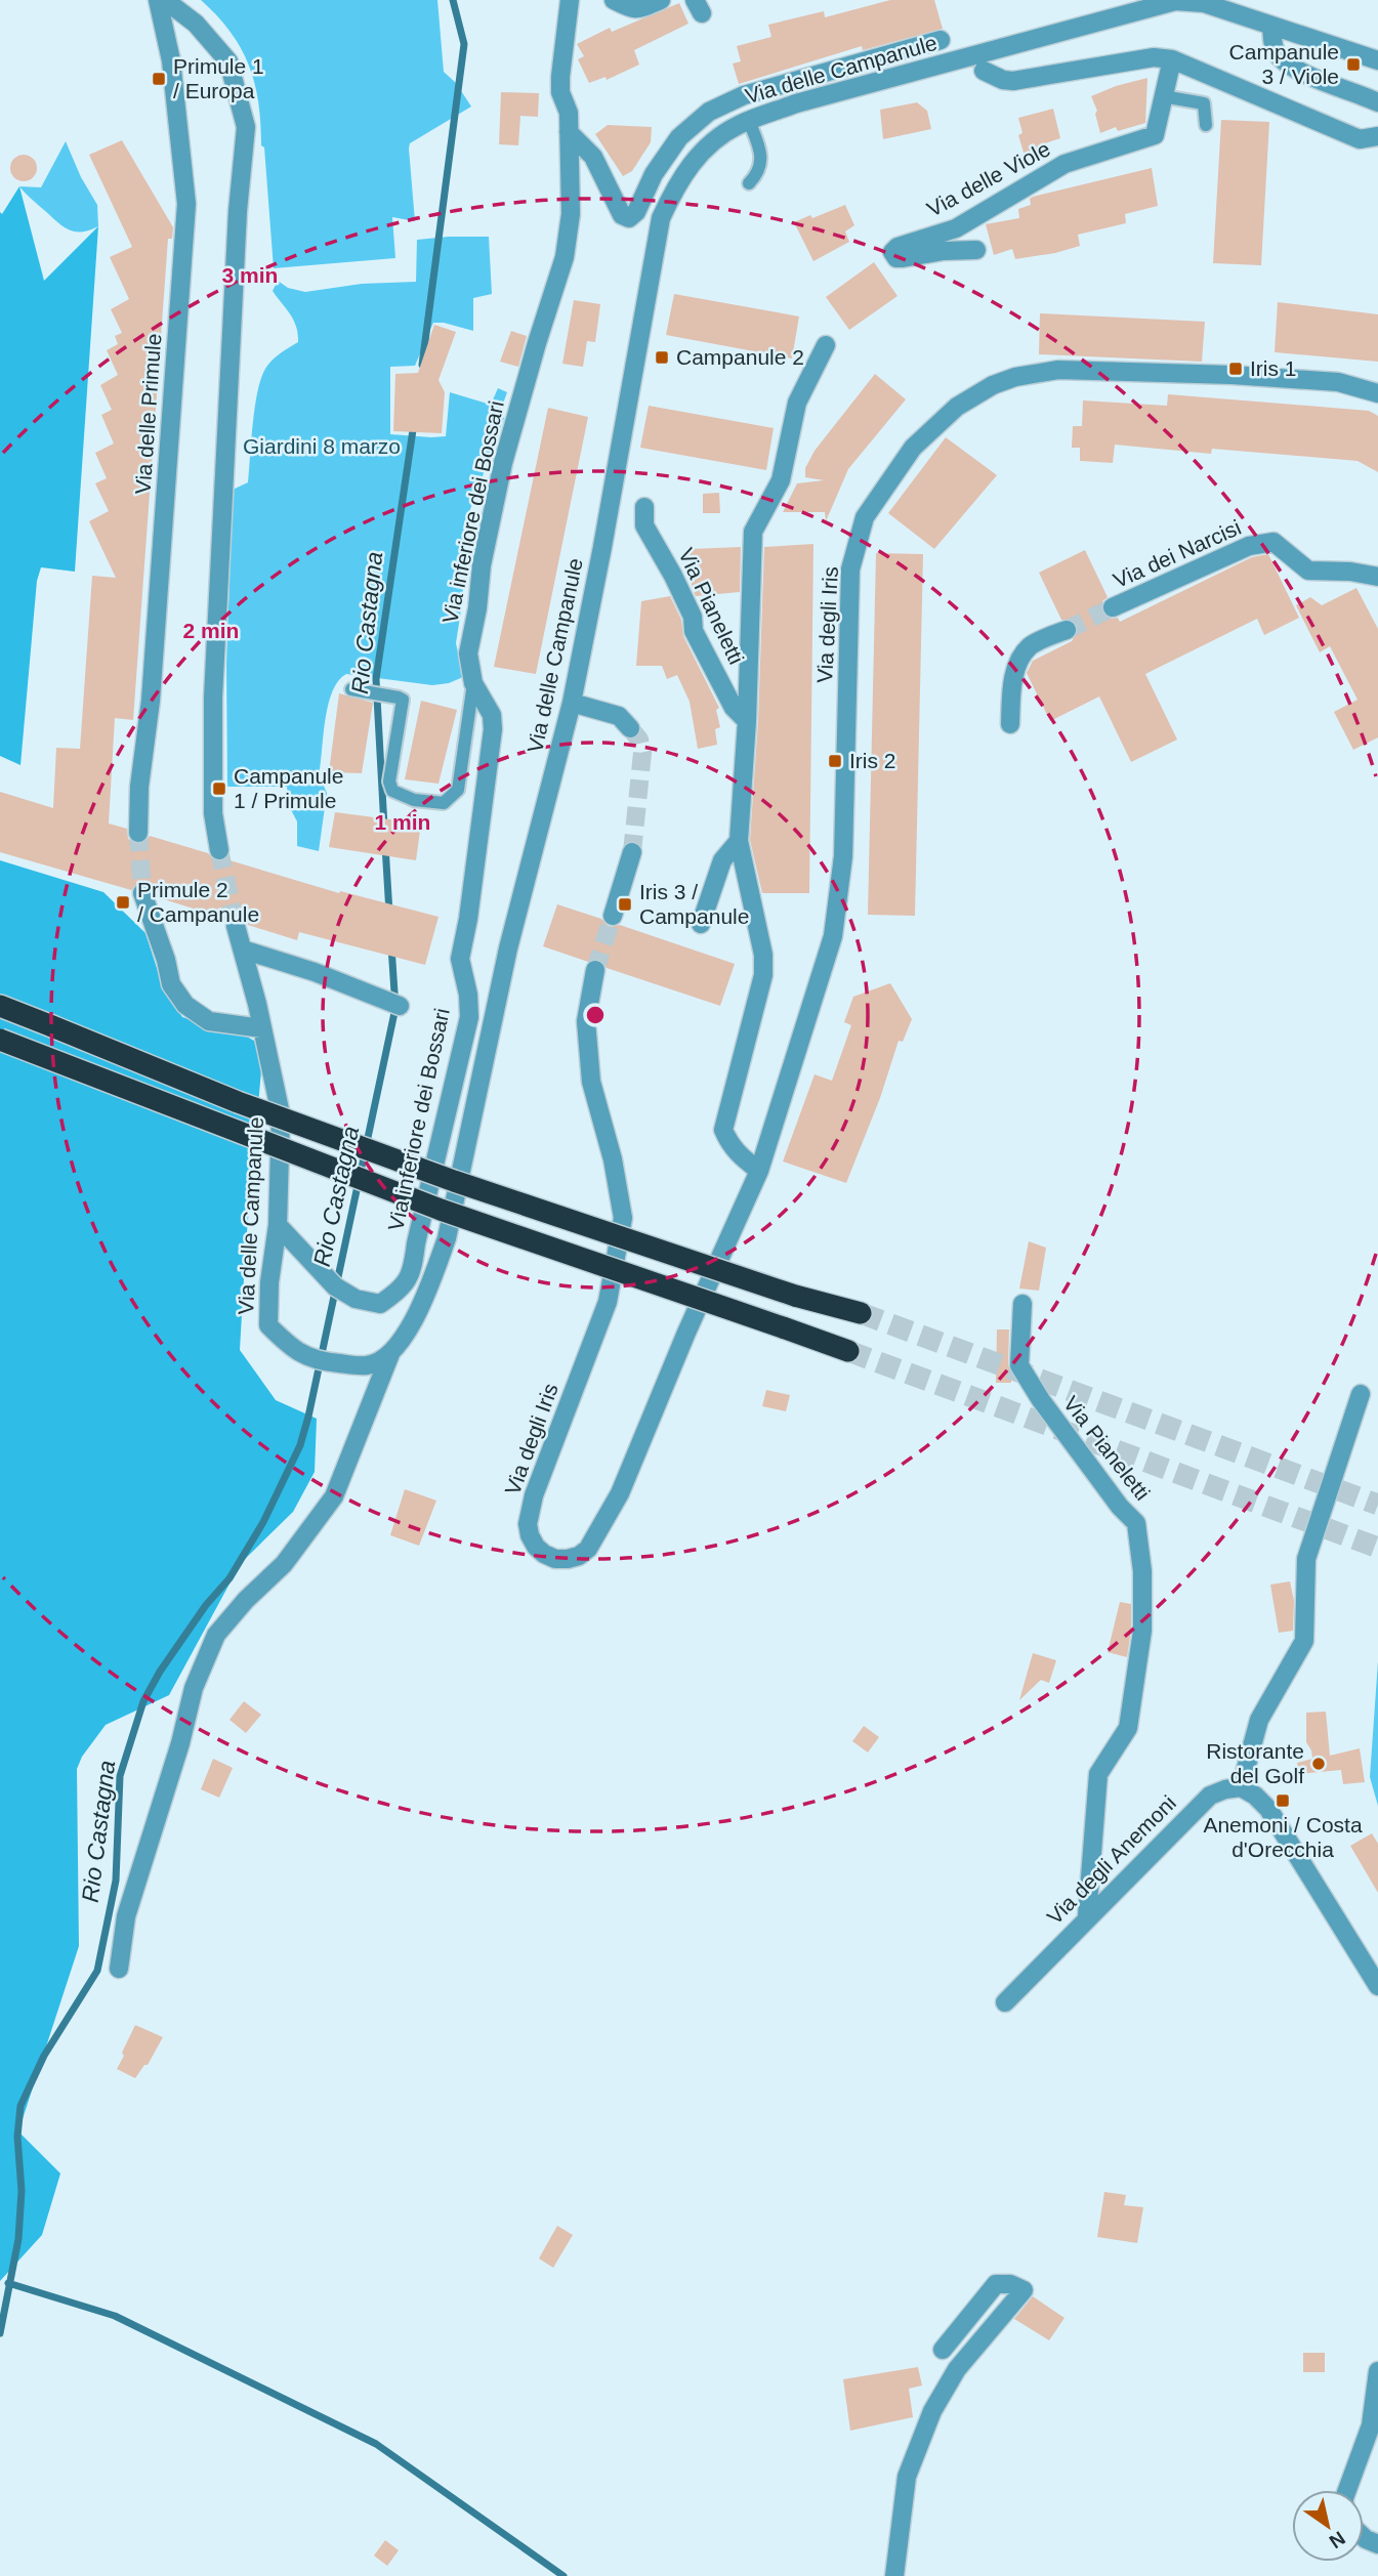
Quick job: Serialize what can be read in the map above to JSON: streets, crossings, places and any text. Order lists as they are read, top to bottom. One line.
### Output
{"streets":{"street":["Via delle Campanule","Via delle Viole","Via delle Primule","Via inferiore dei Bossari","Via dei Narcisi","Via Pianeletti","Via degli Iris","Via degli Anemoni"]},"crossings":[["Via delle Campanule","Via inferiore dei Bossari"],["Via Pianeletti","Via degli Anemoni"]],"water":["Rio Castagna"],"parks":["Giardini 8 marzo"],"places":{"transit":["Campanule 3 / Viole","Primule 1 / Europa","Campanule 2","Iris 1","Iris 2","Campanule 1 / Primule","Primule 2 / Campanule","Iris 3 / Campanule","Anemoni / Costa d'Orecchia"],"other":["Ristorante del Golf"]},"north":"bottom right","rings":["3 min","2 min","1 min"]}
